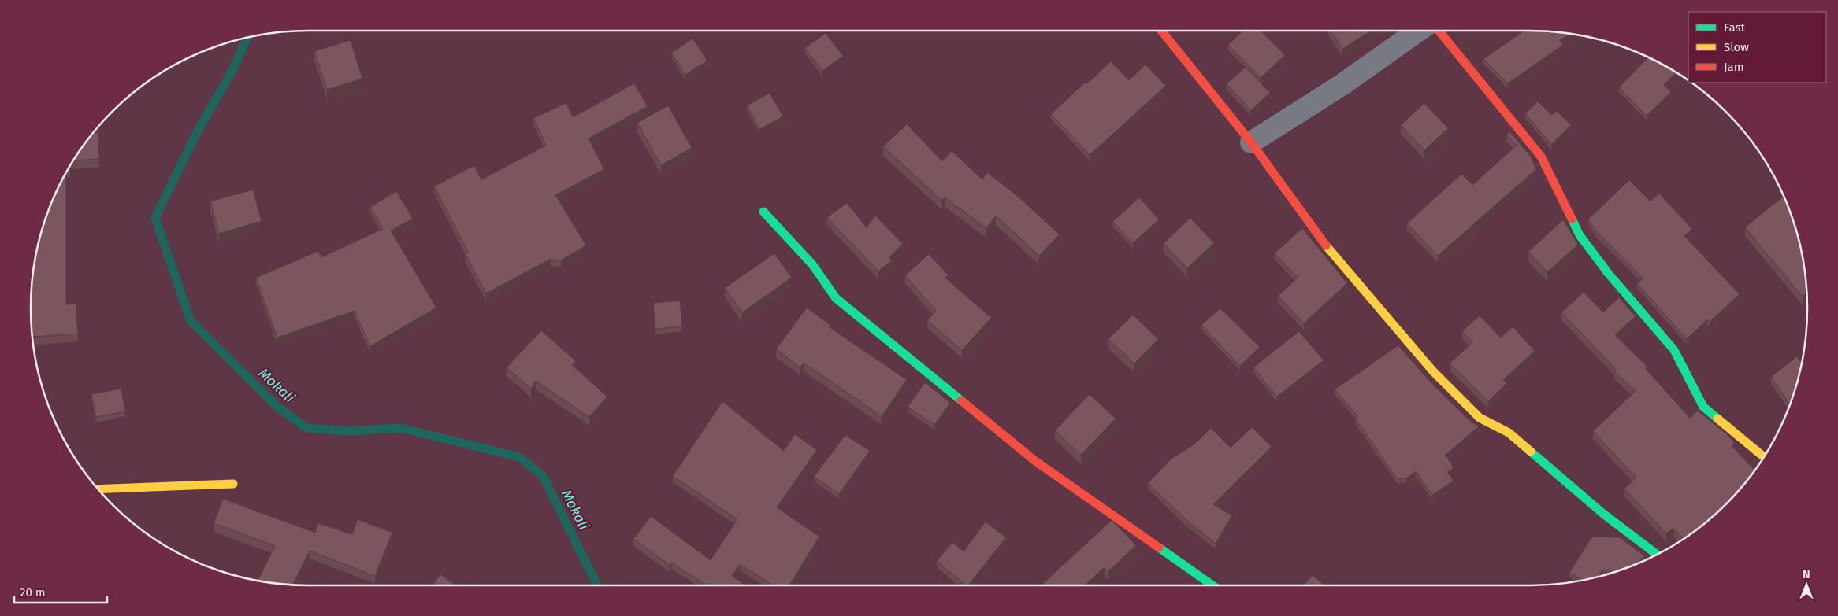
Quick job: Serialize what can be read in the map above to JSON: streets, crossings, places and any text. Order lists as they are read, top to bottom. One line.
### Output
{"water":["Mokali"],"legend":["Fast","Slow","Jam"],"scale_bar":"20 m","north":"top"}
